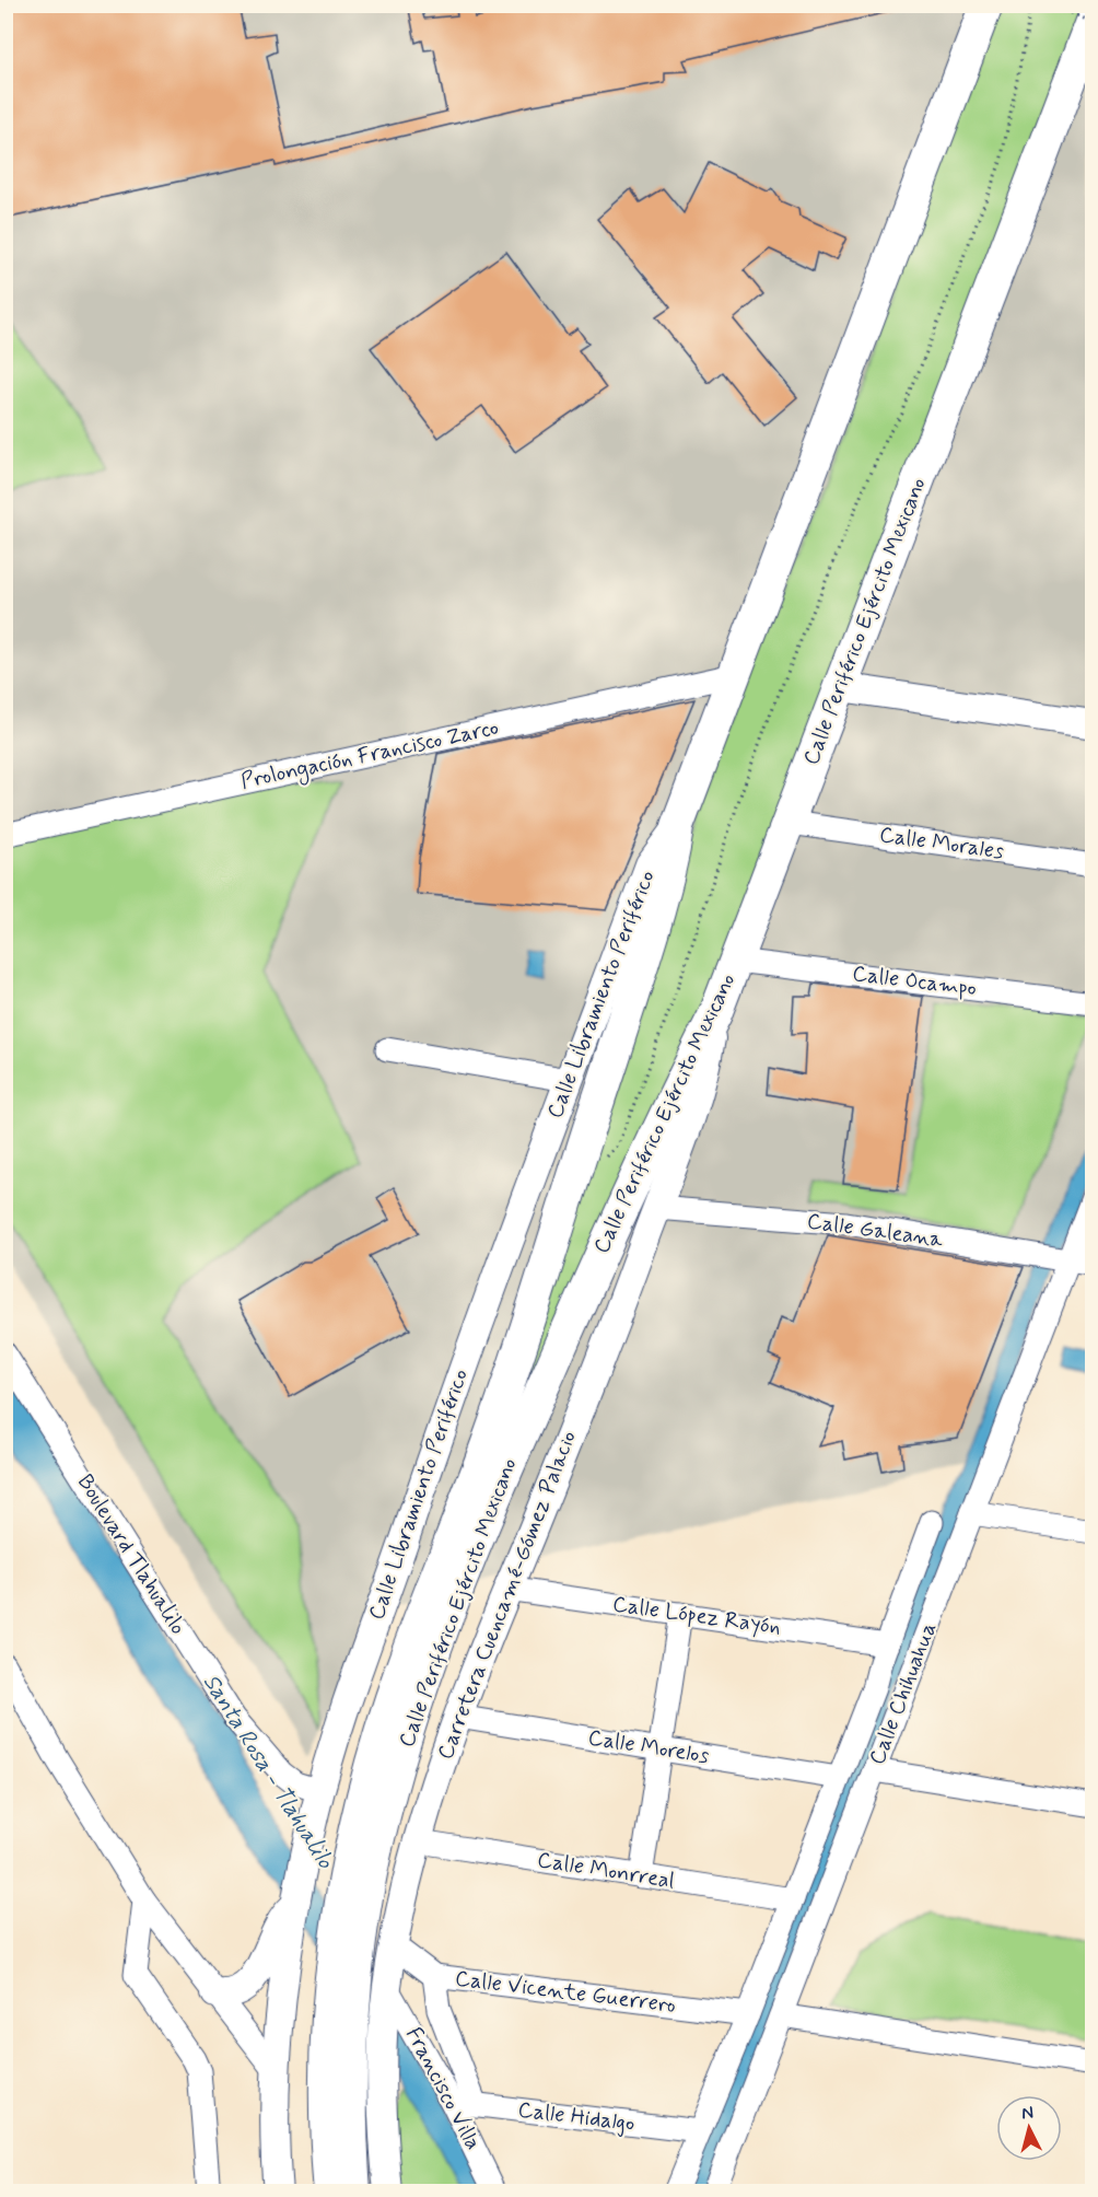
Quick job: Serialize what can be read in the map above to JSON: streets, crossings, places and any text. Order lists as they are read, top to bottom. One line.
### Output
{"streets":{"highway":["Calle Periférico Ejército Mexicano"],"main road":["Calle Libramiento Periférico","Carretera Cuencamé-Gómez Palacio"],"street":["Prolongación Francisco Zarco","Calle Morales","Calle Ocampo","Calle Galeana","Boulevard Tlahualilo","Calle López Rayón","Calle Chihuahua","Calle Morelos","Calle Monrreal","Calle Vicente Guerrero","Francisco Villa","Calle Hidalgo"]},"crossings":[["Calle Periférico Ejército Mexicano","Prolongación Francisco Zarco"],["Calle Periférico Ejército Mexicano","Calle Morales"],["Calle Periférico Ejército Mexicano","Calle Ocampo"],["Calle Periférico Ejército Mexicano","Calle Libramiento Periférico"],["Calle Periférico Ejército Mexicano","Carretera Cuencamé-Gómez Palacio"],["Calle Libramiento Periférico","Boulevard Tlahualilo"],["Calle Galeana","Carretera Cuencamé-Gómez Palacio"],["Calle Galeana","Calle Chihuahua"],["Carretera Cuencamé-Gómez Palacio","Calle López Rayón"],["Carretera Cuencamé-Gómez Palacio","Calle Morelos"],["Carretera Cuencamé-Gómez Palacio","Calle Monrreal"],["Carretera Cuencamé-Gómez Palacio","Calle Vicente Guerrero"],["Carretera Cuencamé-Gómez Palacio","Francisco Villa"],["Francisco Villa","Calle Hidalgo"]],"water":["Santa Rosa - Tlahualilo"],"north":"top"}
